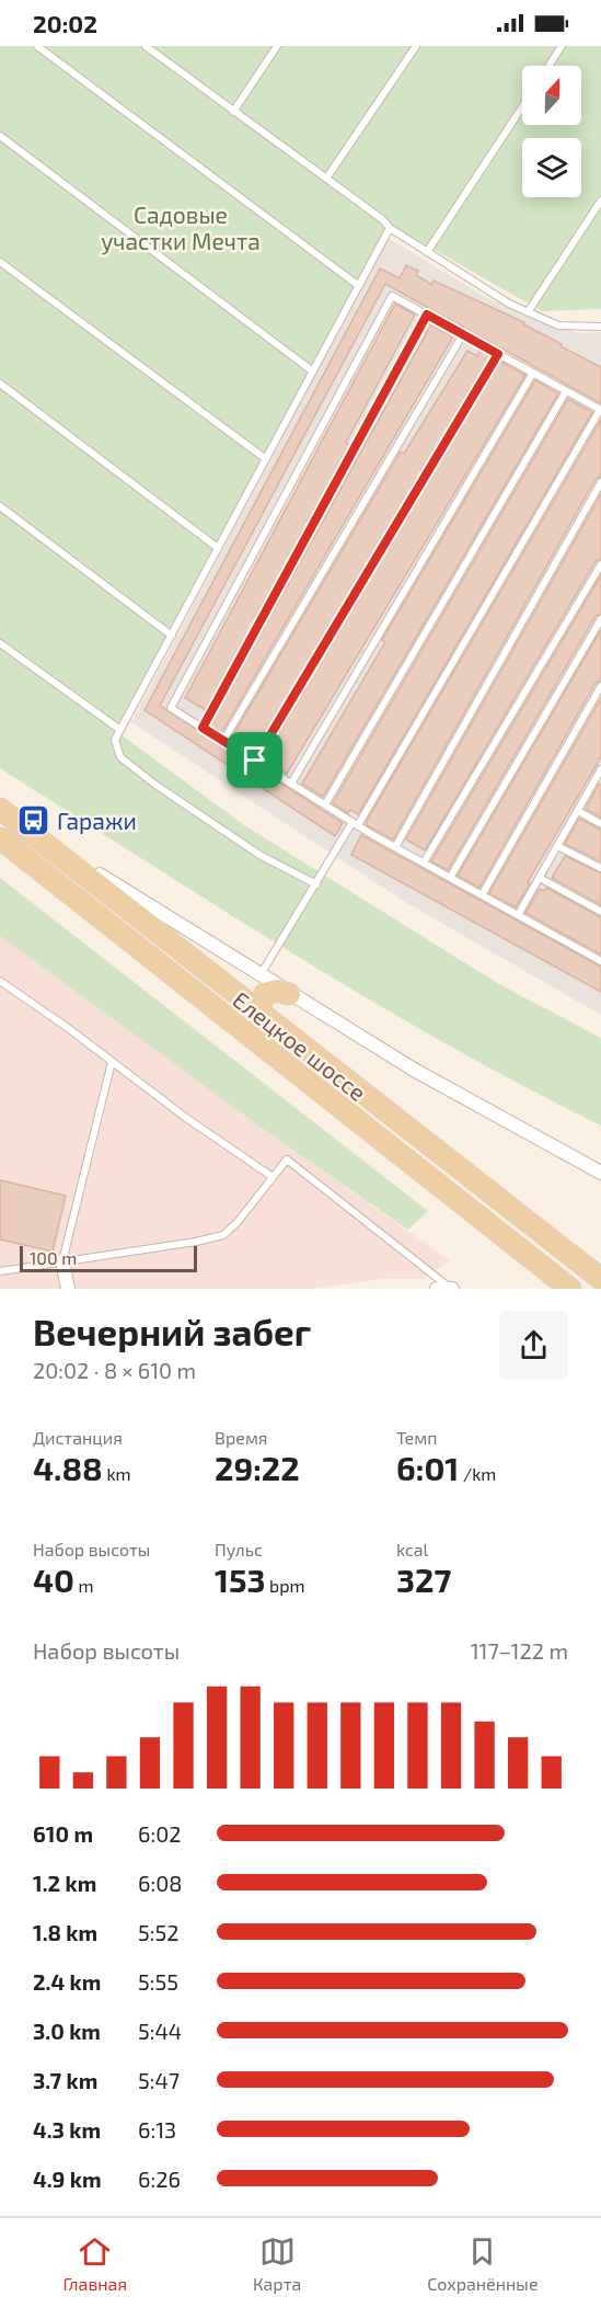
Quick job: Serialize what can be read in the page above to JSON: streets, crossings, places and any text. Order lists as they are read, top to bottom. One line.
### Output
{"streets":{"main road":["Елецкое шоссе"]},"parks":["Садовые участки Мечта"],"places":{"bus stop":["Гаражи"]},"scale_bar":"100 m","north":"top","page":{"status":"20:02","scale":"100 m","heading":["Вечерний забег","20:02 · 8 × 610 m"],"stats":[["Дистанция","4.88 km"],["Время","29:22"],["Темп","6:01 /km"],["Набор высоты","40 m"],["Пульс","153 bpm"],["kcal","327"]],"chart":["Набор высоты","117–122 m"],"list":[{"name":"610 m","note":"6:02"},{"name":"1.2 km","note":"6:08"},{"name":"1.8 km","note":"5:52"},{"name":"2.4 km","note":"5:55"},{"name":"3.0 km","note":"5:44"},{"name":"3.7 km","note":"5:47"},{"name":"4.3 km","note":"6:13"},{"name":"4.9 km","note":"6:26"}],"tabs":["Главная","Карта","Сохранённые"]}}
